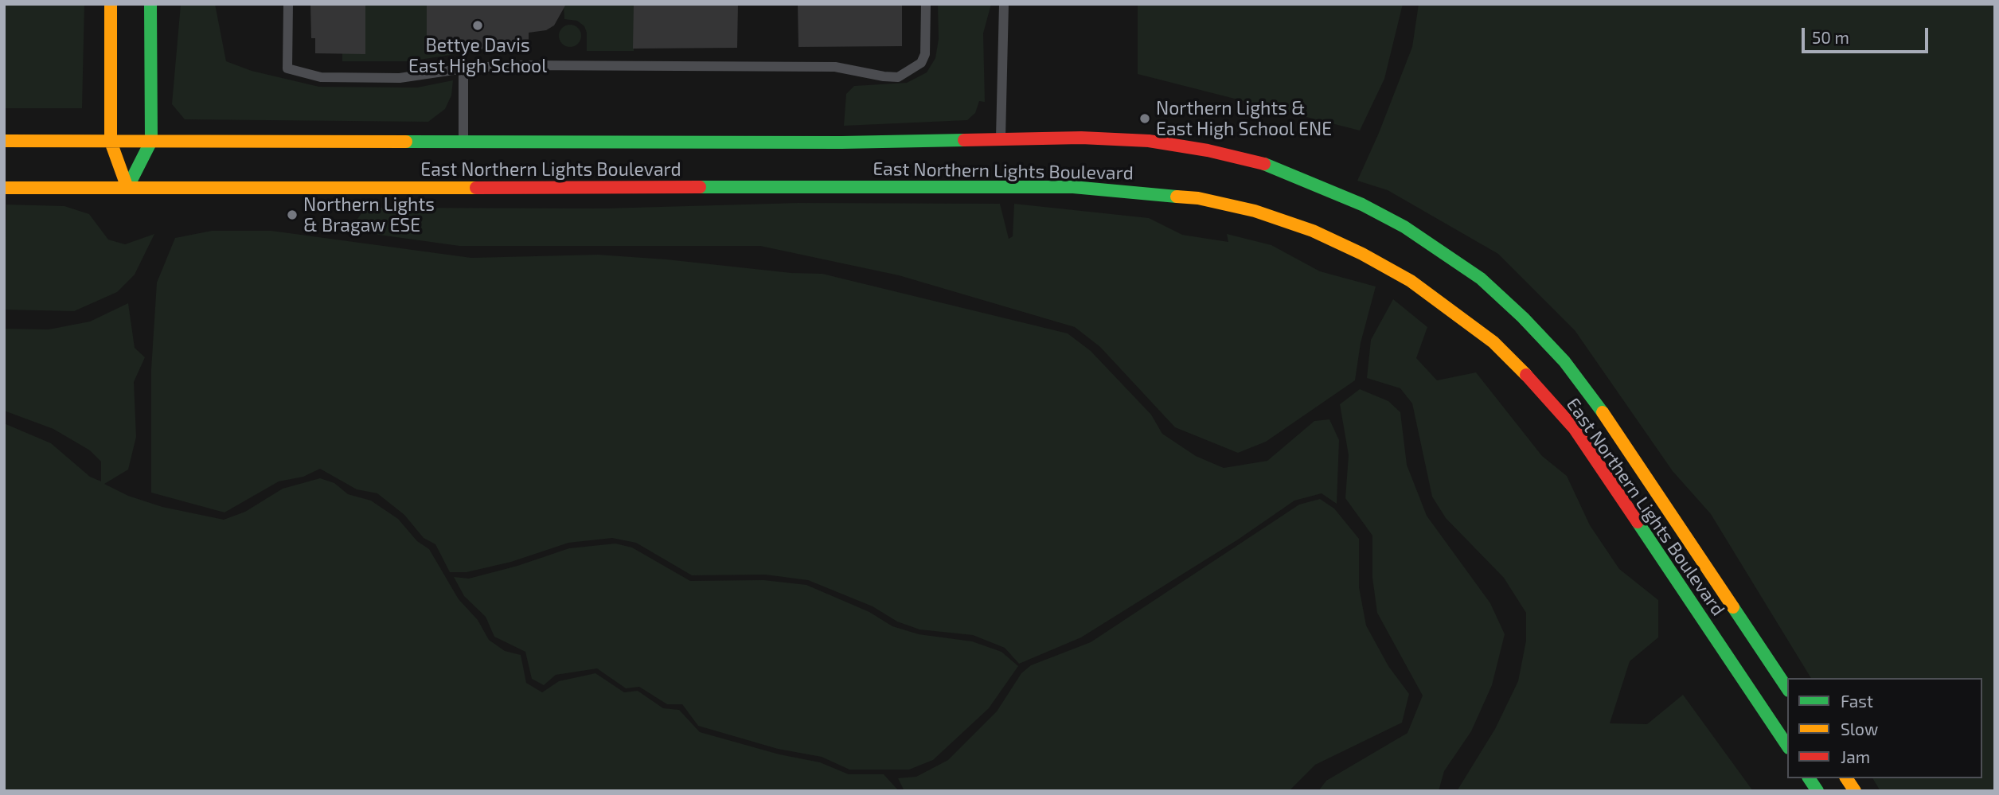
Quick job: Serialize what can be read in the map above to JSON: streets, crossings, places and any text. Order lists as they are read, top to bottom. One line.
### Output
{"streets":{"main road":["East Northern Lights Boulevard"]},"places":["Bettye Davis East High School","Northern Lights & East High School ENE","Northern Lights & Bragaw ESE"],"legend":["Fast","Slow","Jam"],"scale_bar":"50 m"}
